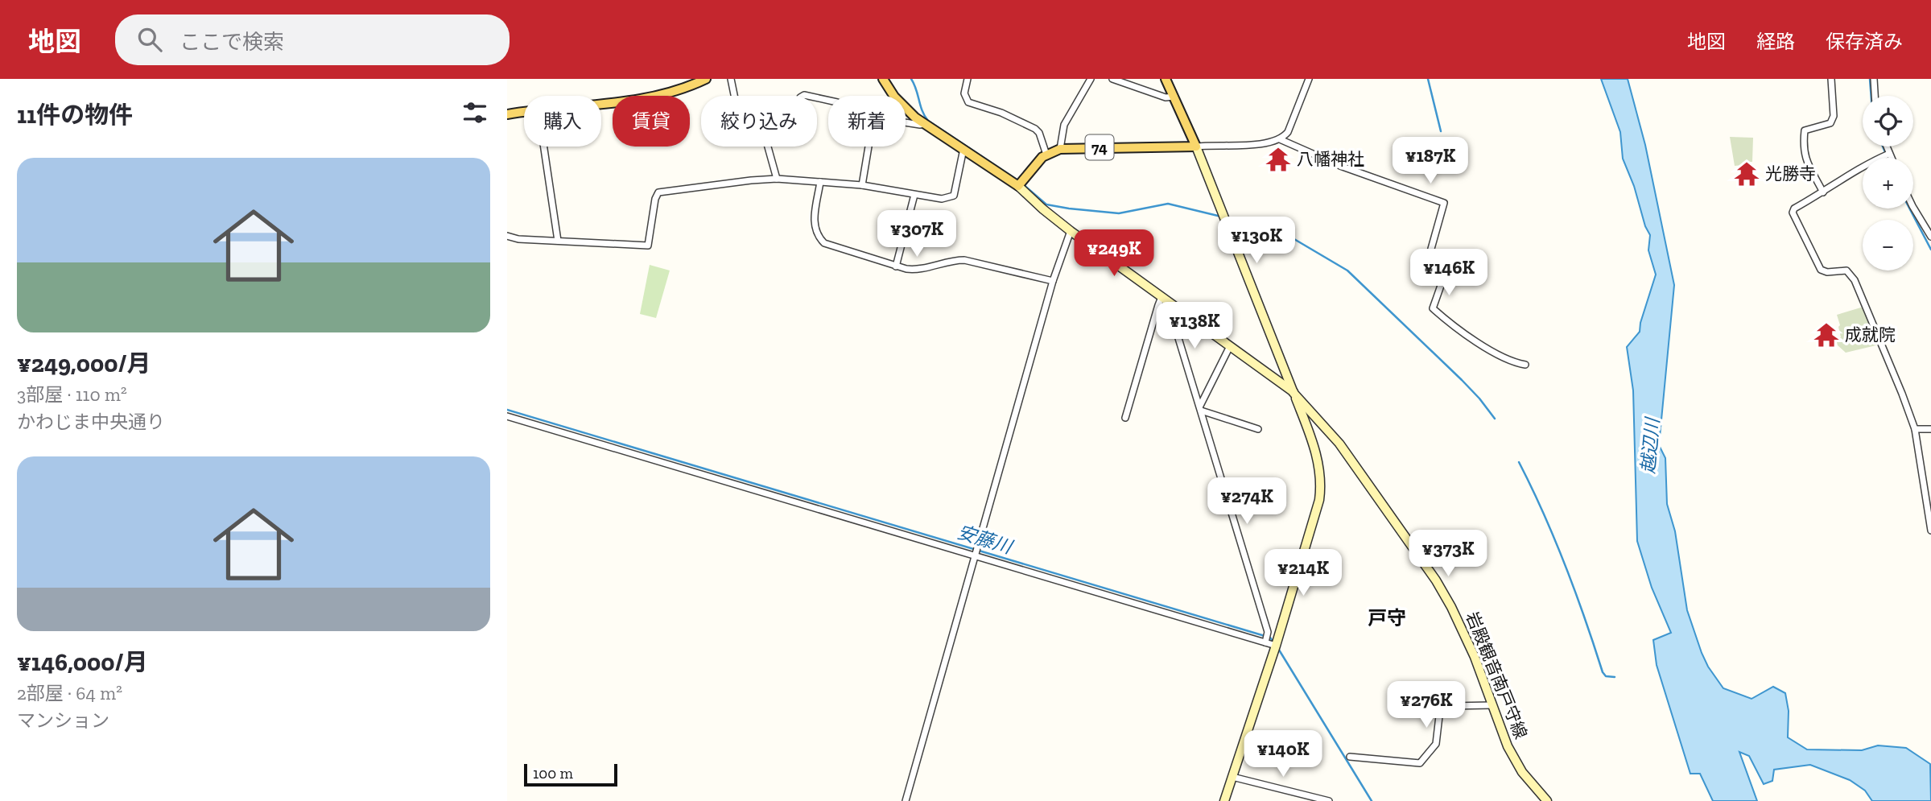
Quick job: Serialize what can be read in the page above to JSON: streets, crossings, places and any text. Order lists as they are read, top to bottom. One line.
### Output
{"streets":{"main road":["74"],"street":["岩殿観音南戸守線"]},"crossings":[["74","岩殿観音南戸守線"]],"districts":["戸守"],"water":["越辺川","安藤川"],"places":{"temple":["八幡神社","光勝寺","成就院"]},"scale_bar":"100 m","page":{"header":"地図","search":"ここで検索","nav":["地図","経路","保存済み"],"heading":"11件の物件","map_buttons":["+","−"],"chip":["購入","賃貸","絞り込み","新着"],"price":["¥187K","¥307K","¥130K","¥249K","¥146K","¥138K","¥274K","¥373K","¥214K","¥276K","¥140K"],"list":[{"name":"¥249,000/月","note":"3部屋 · 110 m² · かわじま中央通り"},{"name":"¥146,000/月","note":"2部屋 · 64 m² · マンション"}],"scale":"100 m"}}
